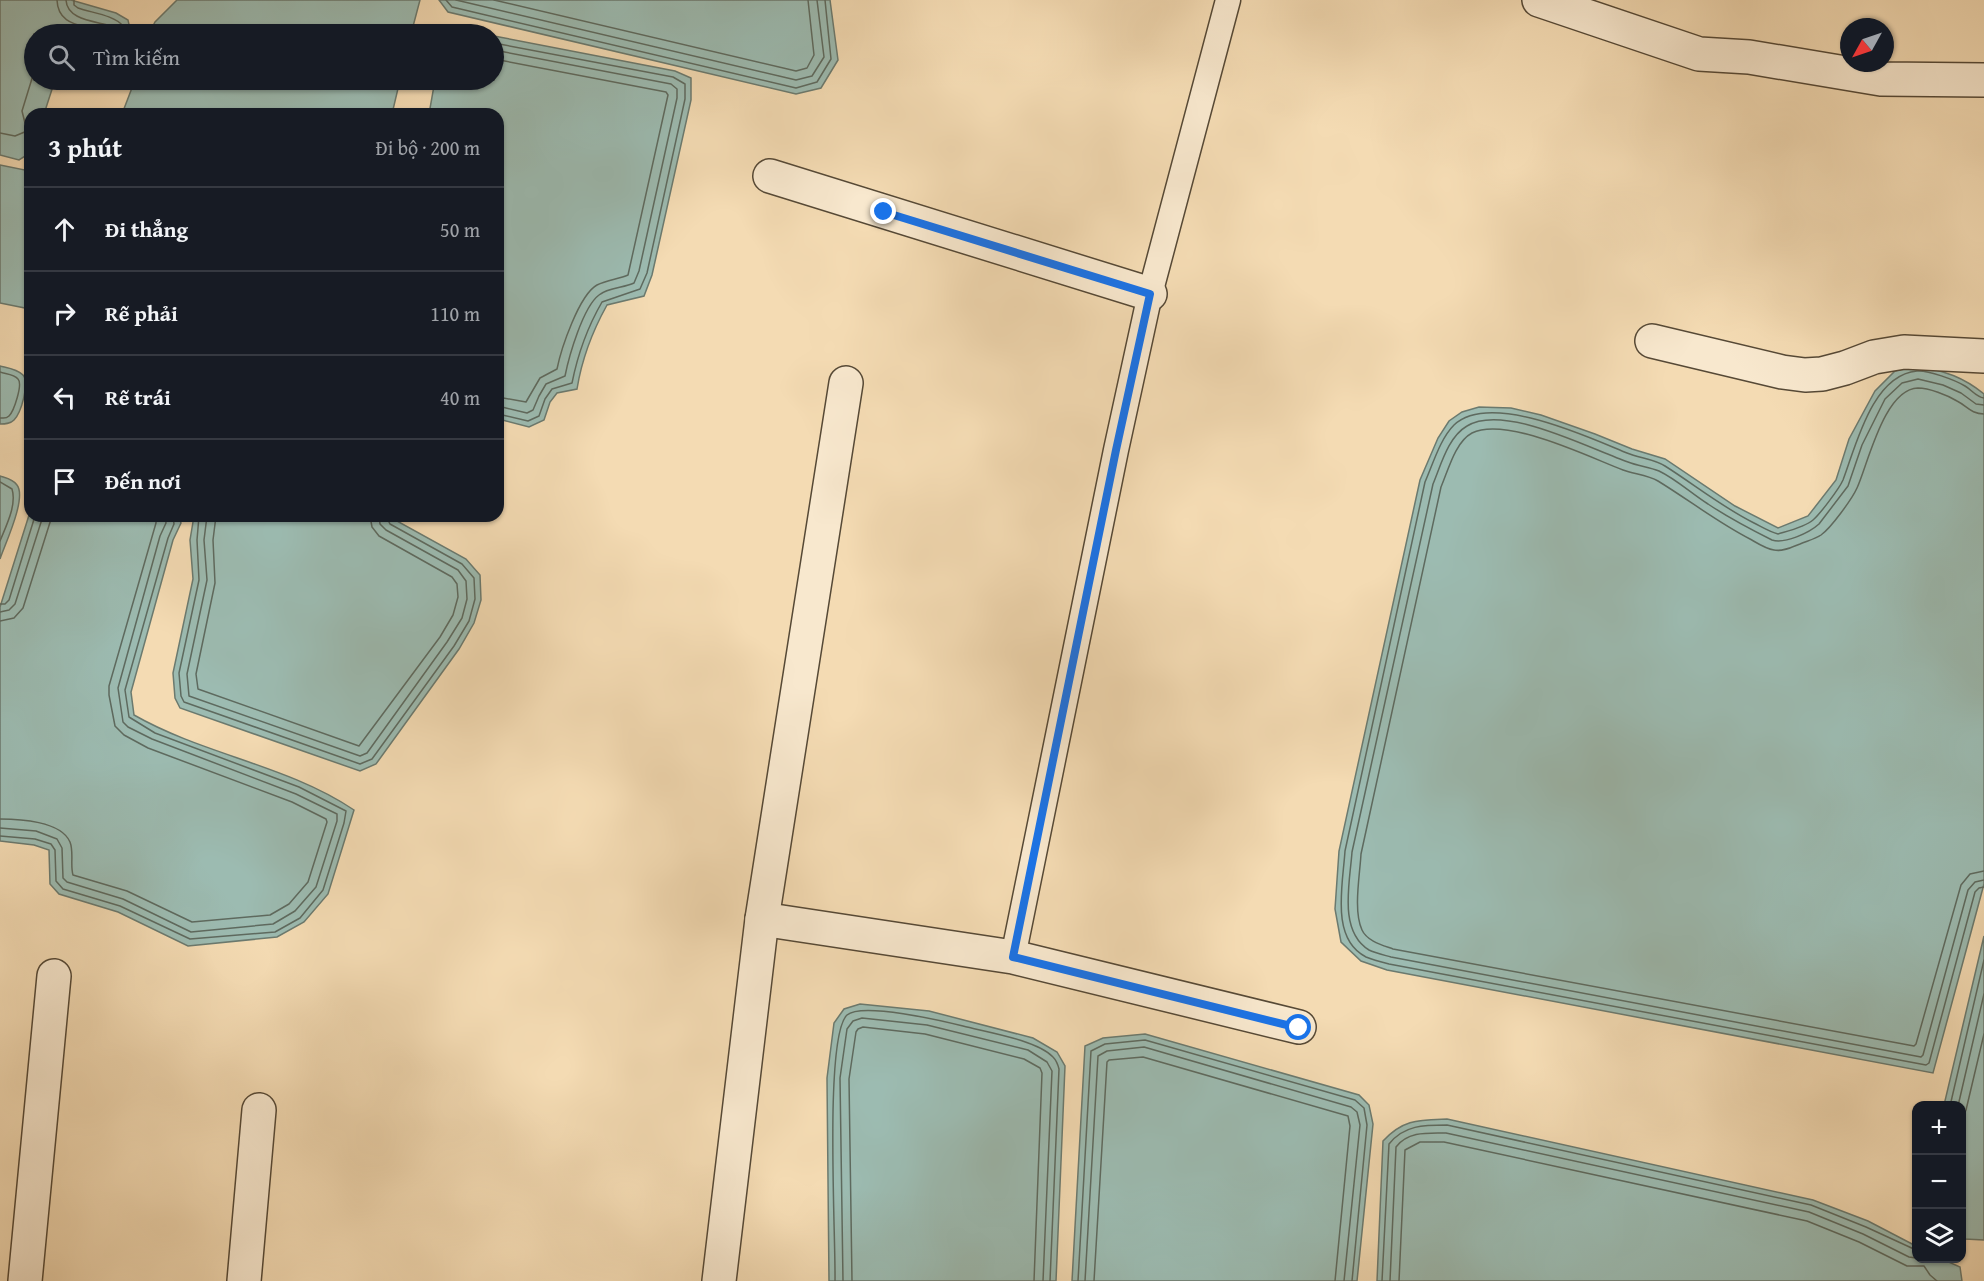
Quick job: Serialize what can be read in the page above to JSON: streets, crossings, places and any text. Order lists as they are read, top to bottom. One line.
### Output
{"north":"bottom left","page":{"search":"Tìm kiếm","heading":["3 phút","Đi bộ · 200 m"],"list":[["Đi thẳng","50 m"],["Rẽ phải","110 m"],["Rẽ trái","40 m"],"Đến nơi"],"map_buttons":["+","−"]}}
